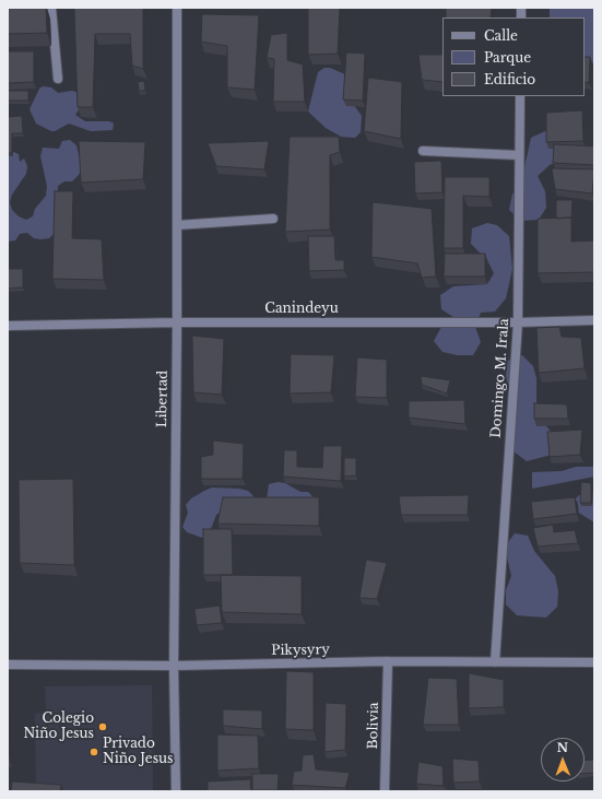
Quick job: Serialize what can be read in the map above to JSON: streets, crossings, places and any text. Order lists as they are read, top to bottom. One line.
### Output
{"streets":{"street":["Canindeyu","Domingo M. Irala","Libertad","Pikysyry","Bolivia"]},"crossings":[["Canindeyu","Domingo M. Irala"],["Canindeyu","Libertad"],["Domingo M. Irala","Pikysyry"],["Libertad","Pikysyry"],["Pikysyry","Bolivia"]],"places":["Colegio Niño Jesus","Privado Niño Jesus"],"legend":["Calle","Parque","Edificio"],"north":"top"}
